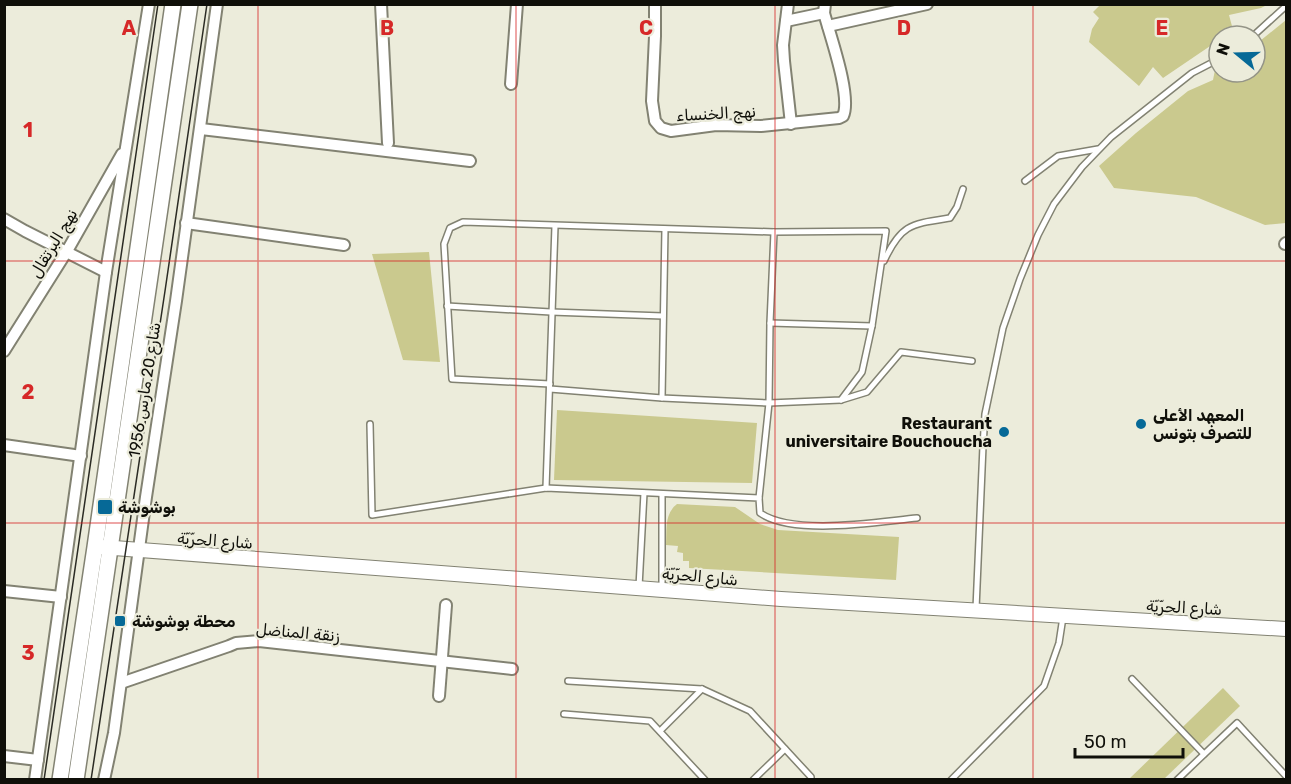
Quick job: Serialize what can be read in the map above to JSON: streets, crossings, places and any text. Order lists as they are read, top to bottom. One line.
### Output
{"streets":{"main road":["شارع 20 مارس 1956"],"street":["نهج الخنساء","نهج البرتقال","شارع الحرّيّة","زنقة المناضل"]},"crossings":[["شارع 20 مارس 1956","شارع الحرّيّة"],["شارع 20 مارس 1956","زنقة المناضل"]],"places":{"other":["المعهد الأعلى للتصرف بتونس","Restaurant universitaire Bouchoucha"],"transit":["بوشوشة","محطة بوشوشة"]},"scale_bar":"50 m","north":"left","grid":{"columns":["A","B","C","D","E"],"rows":["1","2","3"]}}
